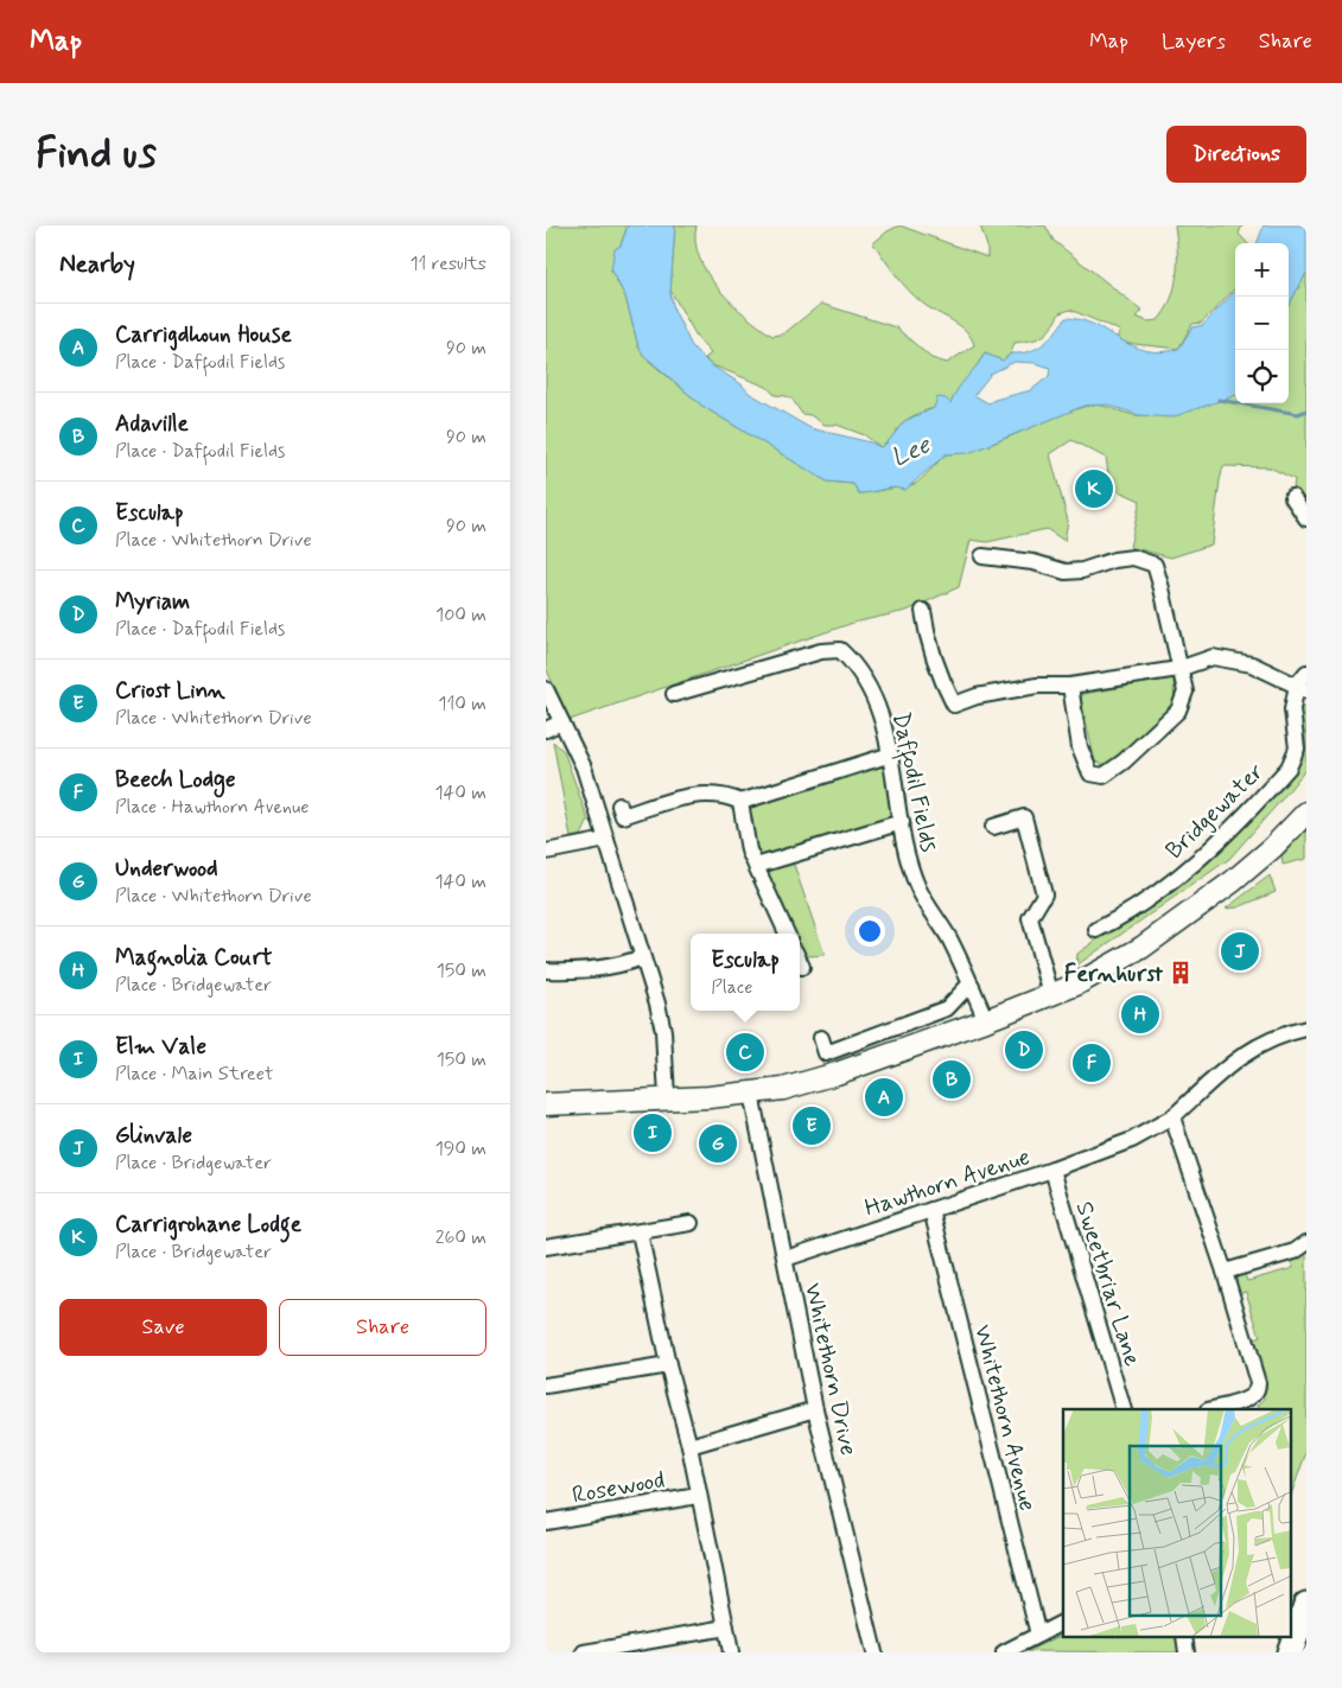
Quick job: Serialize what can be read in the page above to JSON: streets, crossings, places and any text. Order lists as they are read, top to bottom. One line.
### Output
{"streets":{"street":["Daffodil Fields","Bridgewater","Hawthorn Avenue","Sweetbriar Lane","Whitethorn Drive","Whitethorn Avenue","Rosewood"]},"crossings":[["Hawthorn Avenue","Sweetbriar Lane"],["Hawthorn Avenue","Whitethorn Drive"],["Hawthorn Avenue","Whitethorn Avenue"]],"water":["Lee"],"places":{"building":["Fernhurst"]},"page":{"header":"Map","nav":["Map","Layers","Share"],"buttons":["Directions",["Save","Share"]],"title":"Find us","heading":["Nearby","11 results"],"map_buttons":["+","−"],"list":[{"mark":"A","name":"Carrigdhoun House","note":"Place · Daffodil Fields","value":"90 m"},{"mark":"B","name":"Adaville","note":"Place · Daffodil Fields","value":"90 m"},{"mark":"C","name":"Esculap","note":"Place · Whitethorn Drive","value":"90 m"},{"mark":"D","name":"Myriam","note":"Place · Daffodil Fields","value":"100 m"},{"mark":"E","name":"Criost Linn","note":"Place · Whitethorn Drive","value":"110 m"},{"mark":"F","name":"Beech Lodge","note":"Place · Hawthorn Avenue","value":"140 m"},{"mark":"G","name":"Underwood","note":"Place · Whitethorn Drive","value":"140 m"},{"mark":"H","name":"Magnolia Court","note":"Place · Bridgewater","value":"150 m"},{"mark":"I","name":"Elm Vale","note":"Place · Main Street","value":"150 m"},{"mark":"J","name":"Glinvale","note":"Place · Bridgewater","value":"190 m"},{"mark":"K","name":"Carrigrohane Lodge","note":"Place · Bridgewater","value":"260 m"}],"pins":["K","J","H","D","C","F","B","A","E","I","G"],"popup":["Esculap","Place"]}}
